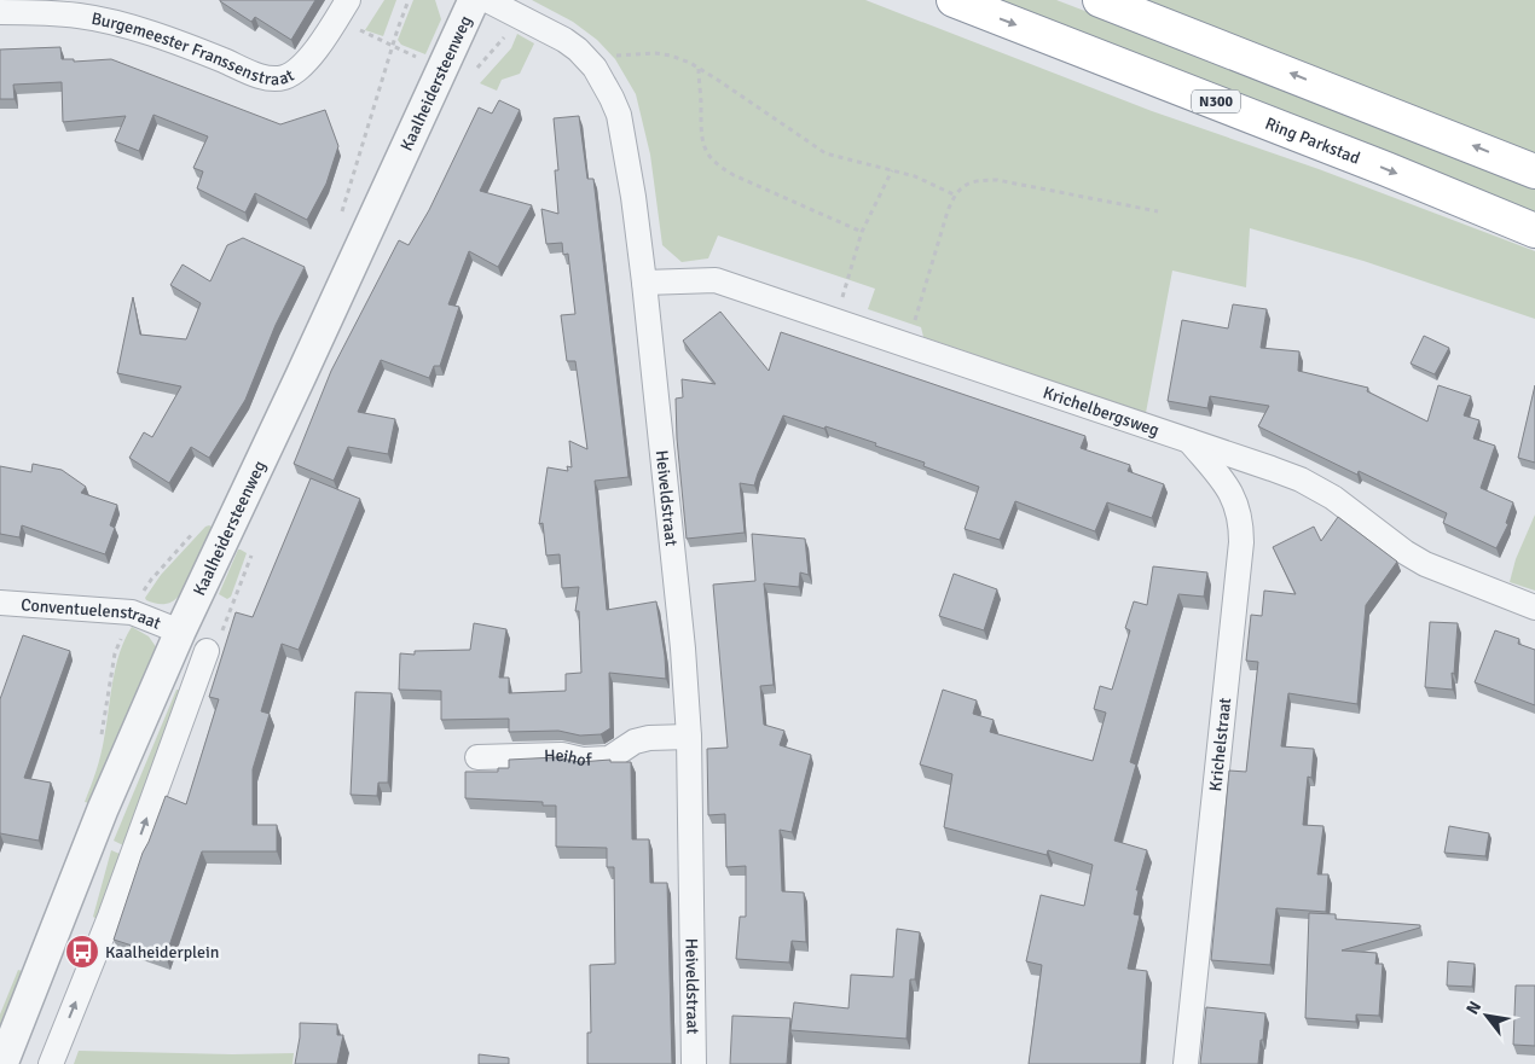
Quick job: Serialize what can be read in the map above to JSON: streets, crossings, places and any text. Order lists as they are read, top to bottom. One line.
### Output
{"streets":{"highway":["N300","Ring Parkstad"],"street":["Burgemeester Franssenstraat","Kaalheidersteenweg","Krichelbergsweg","Heiveldstraat","Conventuelenstraat","Krichelstraat","Heihof"]},"crossings":[["Kaalheidersteenweg","Conventuelenstraat"],["Krichelbergsweg","Heiveldstraat"],["Krichelbergsweg","Krichelstraat"],["Heiveldstraat","Heihof"]],"places":{"bus stop":["Kaalheiderplein"]},"north":"top left"}
